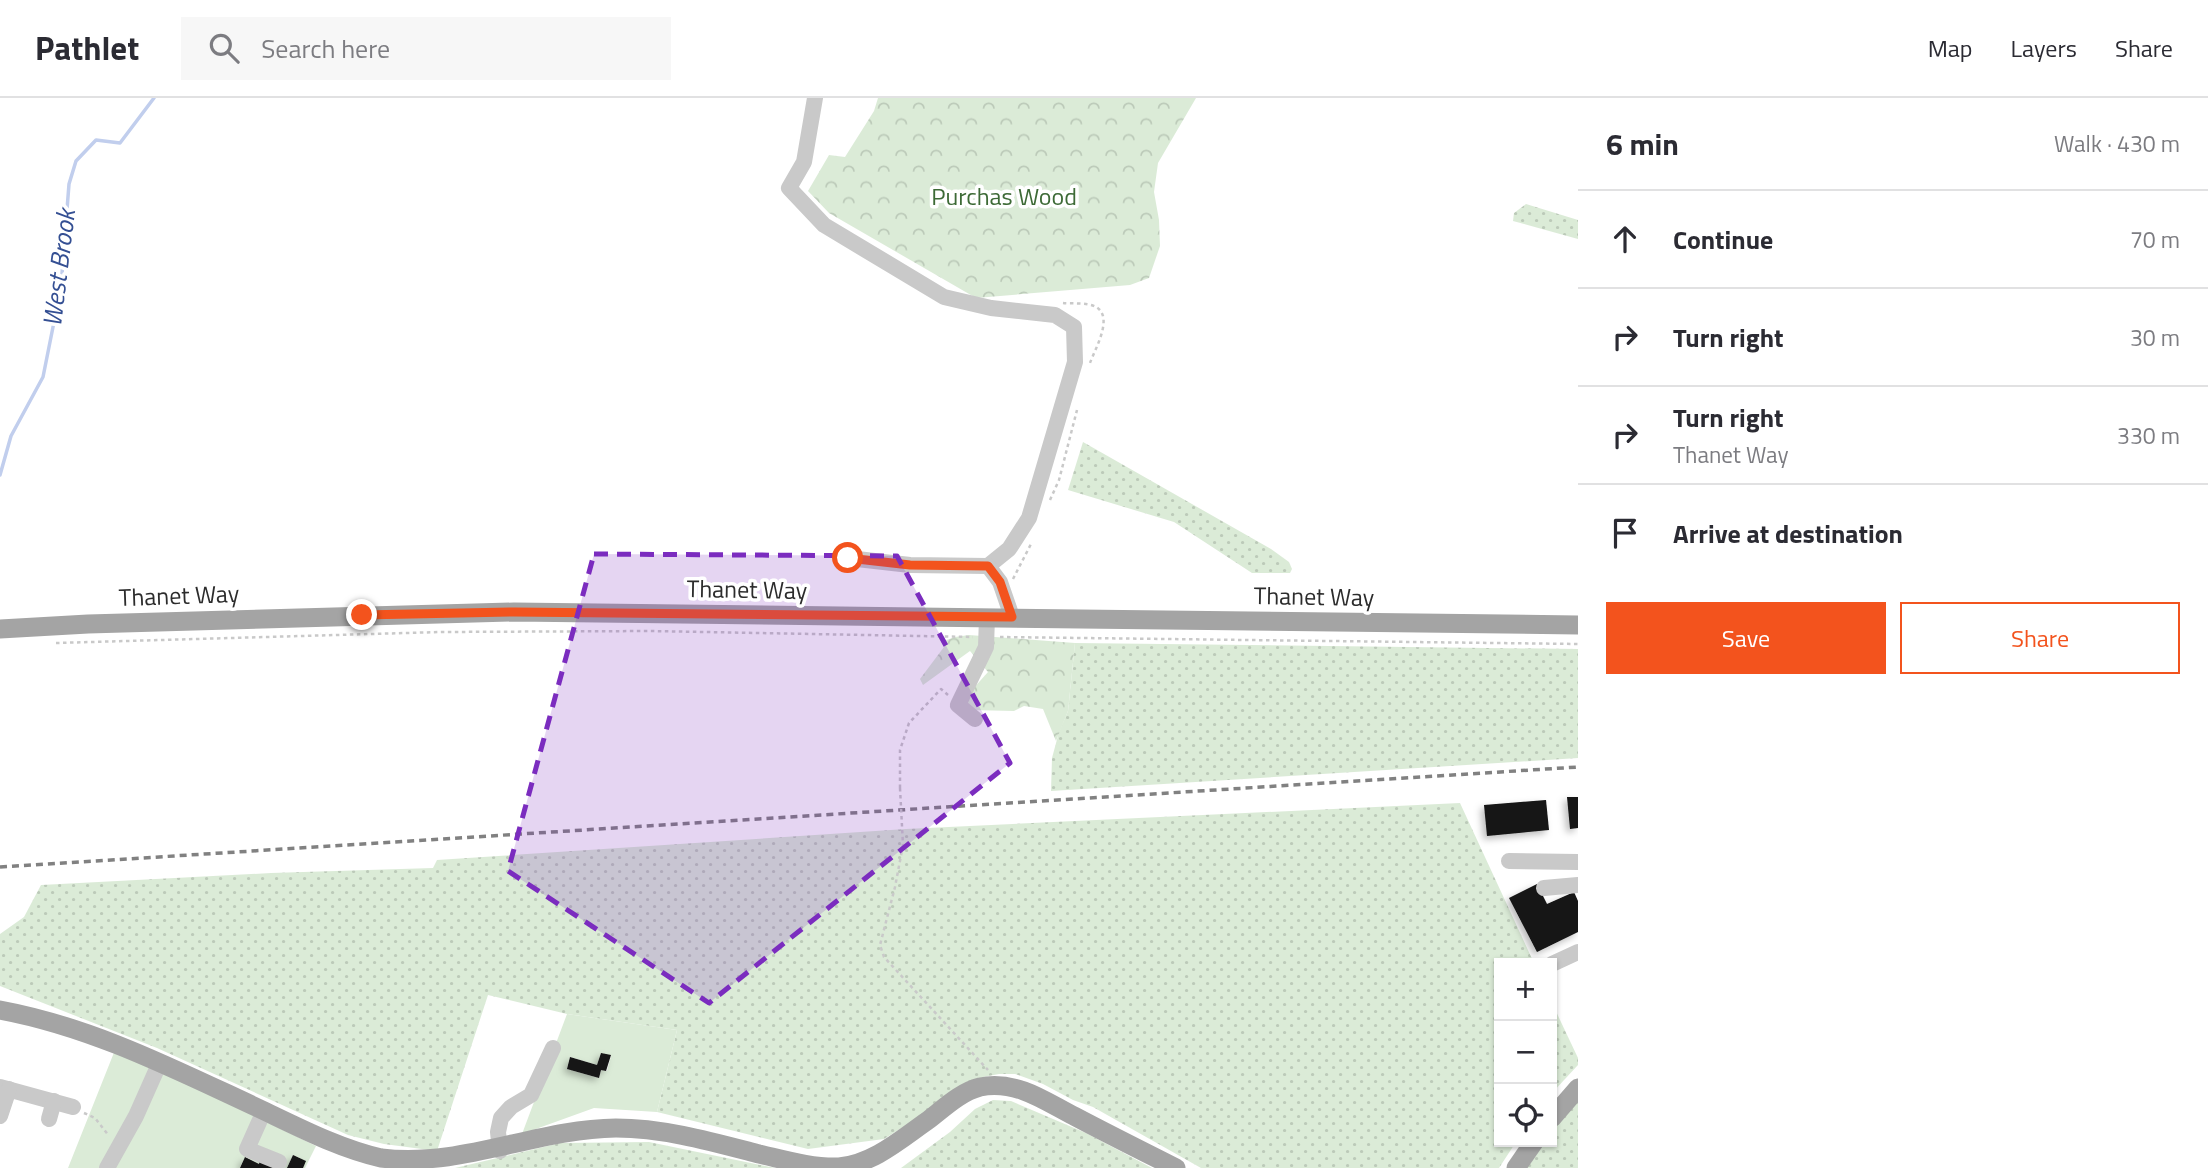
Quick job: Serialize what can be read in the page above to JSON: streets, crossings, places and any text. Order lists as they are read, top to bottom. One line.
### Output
{"streets":{"main road":["Thanet Way"]},"water":["West Brook"],"parks":["Purchas Wood"],"page":{"header":"Pathlet","search":"Search here","nav":["Map","Layers","Share"],"heading":["6 min","Walk · 430 m"],"list":[["Continue","70 m"],["Turn right","30 m"],["Turn right","Thanet Way","330 m"],"Arrive at destination"],"buttons":["Save","Share"],"map_buttons":["+","−"]}}
